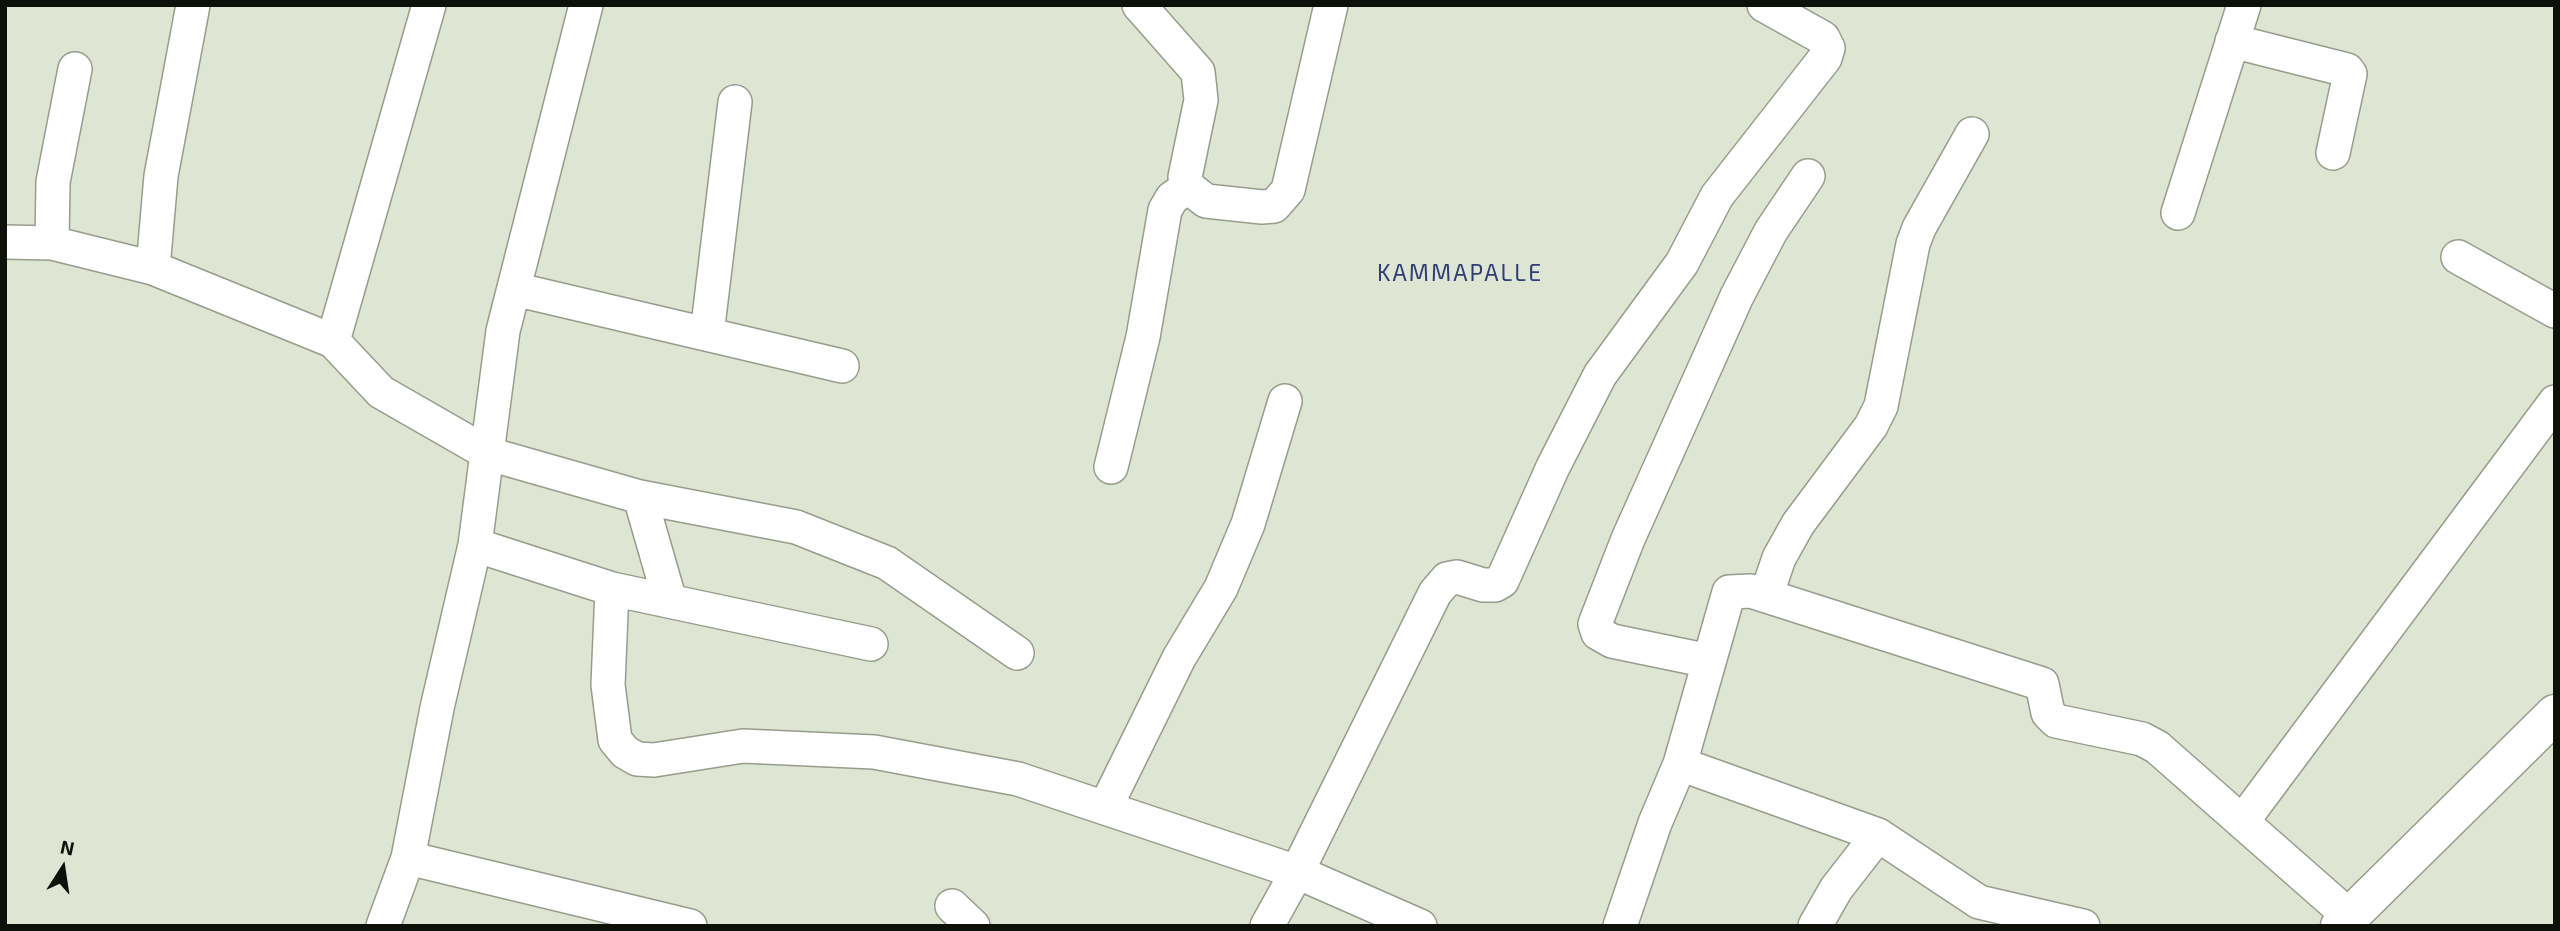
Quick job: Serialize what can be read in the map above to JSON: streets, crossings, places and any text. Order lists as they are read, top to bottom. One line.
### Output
{"districts":["KAMMAPALLE"],"north":"top"}
